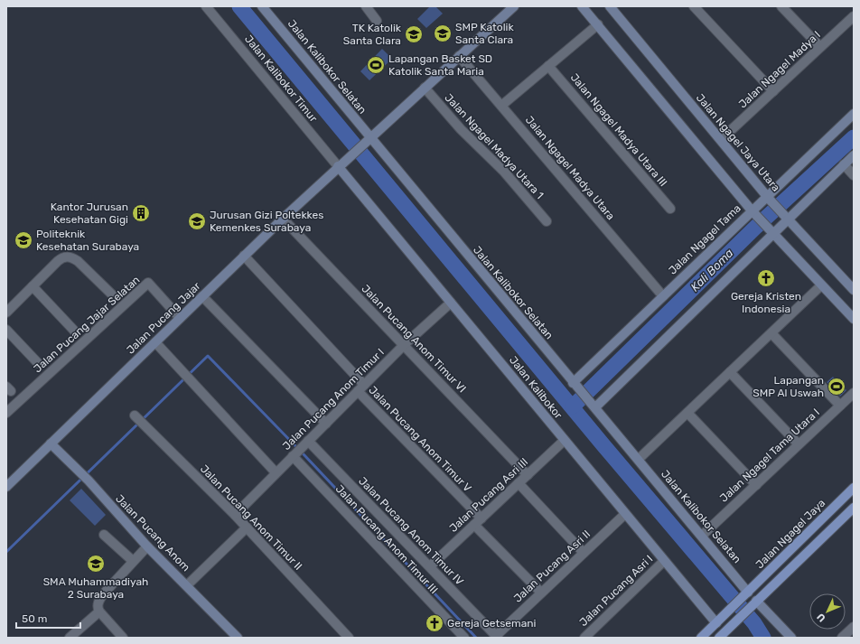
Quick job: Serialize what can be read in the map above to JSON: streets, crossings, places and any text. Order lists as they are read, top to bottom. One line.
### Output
{"streets":{"main road":["Jalan Ngagel Jaya"],"street":["Jalan Kalibokor Selatan","Jalan Ngagel Madya I","Jalan Kalibokor Timur","Jalan Ngagel Madya Utara III","Jalan Ngagel Jaya Utara","Jalan Ngagel Madya Utara 1","Jalan Ngagel Madya Utara","Jalan Ngagel Tama","Jalan Pucang Jajar","Jalan Pucang Jajar Selatan","Jalan Pucang Anom Timur VI","Jalan Kalibokor","Jalan Pucang Anom Timur I","Jalan Pucang Anom Timur V","Jalan Ngagel Tama Utara I","Jalan Pucang Asri III","Jalan Pucang Anom Timur II","Jalan Pucang Anom Timur IV","Jalan Pucang Anom","Jalan Pucang Anom Timur III","Jalan Pucang Asri II","Jalan Pucang Asri I"]},"crossings":[["Jalan Kalibokor Selatan","Jalan Ngagel Tama"],["Jalan Kalibokor Selatan","Jalan Pucang Jajar"],["Jalan Kalibokor Selatan","Jalan Ngagel Tama Utara I"],["Jalan Kalibokor Selatan","Jalan Ngagel Jaya"],["Jalan Ngagel Madya I","Jalan Ngagel Jaya Utara"],["Jalan Kalibokor Timur","Jalan Pucang Jajar"],["Jalan Kalibokor Timur","Jalan Kalibokor"],["Jalan Ngagel Jaya Utara","Jalan Ngagel Tama"],["Jalan Ngagel Madya Utara 1","Jalan Pucang Jajar"],["Jalan Ngagel Madya Utara","Jalan Ngagel Tama"],["Jalan Ngagel Madya Utara","Jalan Pucang Jajar"],["Jalan Pucang Jajar","Jalan Pucang Jajar Selatan"],["Jalan Pucang Jajar","Jalan Pucang Anom Timur VI"],["Jalan Pucang Jajar","Jalan Kalibokor"],["Jalan Pucang Jajar","Jalan Pucang Anom Timur V"],["Jalan Pucang Jajar","Jalan Pucang Anom"],["Jalan Pucang Anom Timur VI","Jalan Pucang Anom Timur I"],["Jalan Pucang Anom Timur VI","Jalan Pucang Asri III"],["Jalan Kalibokor","Jalan Pucang Anom Timur I"],["Jalan Kalibokor","Jalan Pucang Asri III"],["Jalan Kalibokor","Jalan Ngagel Jaya"],["Jalan Kalibokor","Jalan Pucang Asri II"],["Jalan Kalibokor","Jalan Pucang Asri I"],["Jalan Pucang Anom Timur I","Jalan Pucang Anom Timur V"],["Jalan Pucang Anom Timur I","Jalan Pucang Anom Timur II"],["Jalan Pucang Anom Timur I","Jalan Pucang Anom Timur IV"],["Jalan Pucang Anom Timur I","Jalan Pucang Anom Timur III"],["Jalan Pucang Anom Timur V","Jalan Pucang Asri III"],["Jalan Pucang Anom Timur V","Jalan Pucang Asri II"],["Jalan Pucang Asri III","Jalan Pucang Anom Timur IV"],["Jalan Pucang Anom Timur IV","Jalan Pucang Anom Timur III"],["Jalan Pucang Anom Timur IV","Jalan Pucang Asri II"]],"water":["Kali Boma"],"places":{"school or university":["SMP Katolik Santa Clara","TK Katolik Santa Clara","Jurusan Gizi Poltekkes Kemenkes Surabaya","Politeknik Kesehatan Surabaya","SMA Muhammadiyah 2 Surabaya"],"sports":["Lapangan Basket SD Katolik Santa Maria","Lapangan SMP Al Uswah"],"building":["Kantor Jurusan Kesehatan Gigi"],"church":["Gereja Kristen Indonesia","Gereja Getsemani"]},"scale_bar":"50 m","north":"bottom left"}
